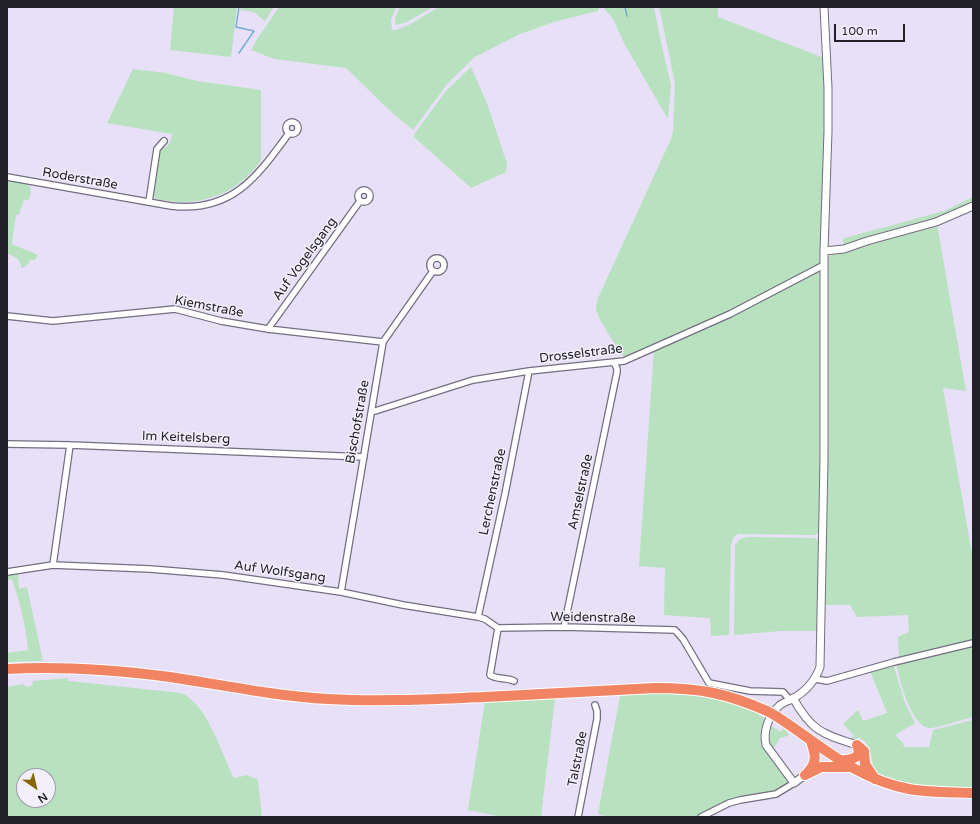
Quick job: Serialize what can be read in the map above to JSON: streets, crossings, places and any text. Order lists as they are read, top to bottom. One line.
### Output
{"streets":{"street":["Roderstraße","Auf Vogelsgang","Kiemstraße","Drosselstraße","Bischofstraße","Im Keitelsberg","Lerchenstraße","Amselstraße","Auf Wolfsgang","Weidenstraße","Talstraße"]},"crossings":[["Auf Vogelsgang","Kiemstraße"],["Kiemstraße","Bischofstraße"],["Drosselstraße","Bischofstraße"],["Drosselstraße","Lerchenstraße"],["Drosselstraße","Amselstraße"],["Bischofstraße","Im Keitelsberg"],["Bischofstraße","Auf Wolfsgang"],["Lerchenstraße","Auf Wolfsgang"],["Amselstraße","Weidenstraße"],["Auf Wolfsgang","Weidenstraße"]],"scale_bar":"100 m","north":"bottom right"}
